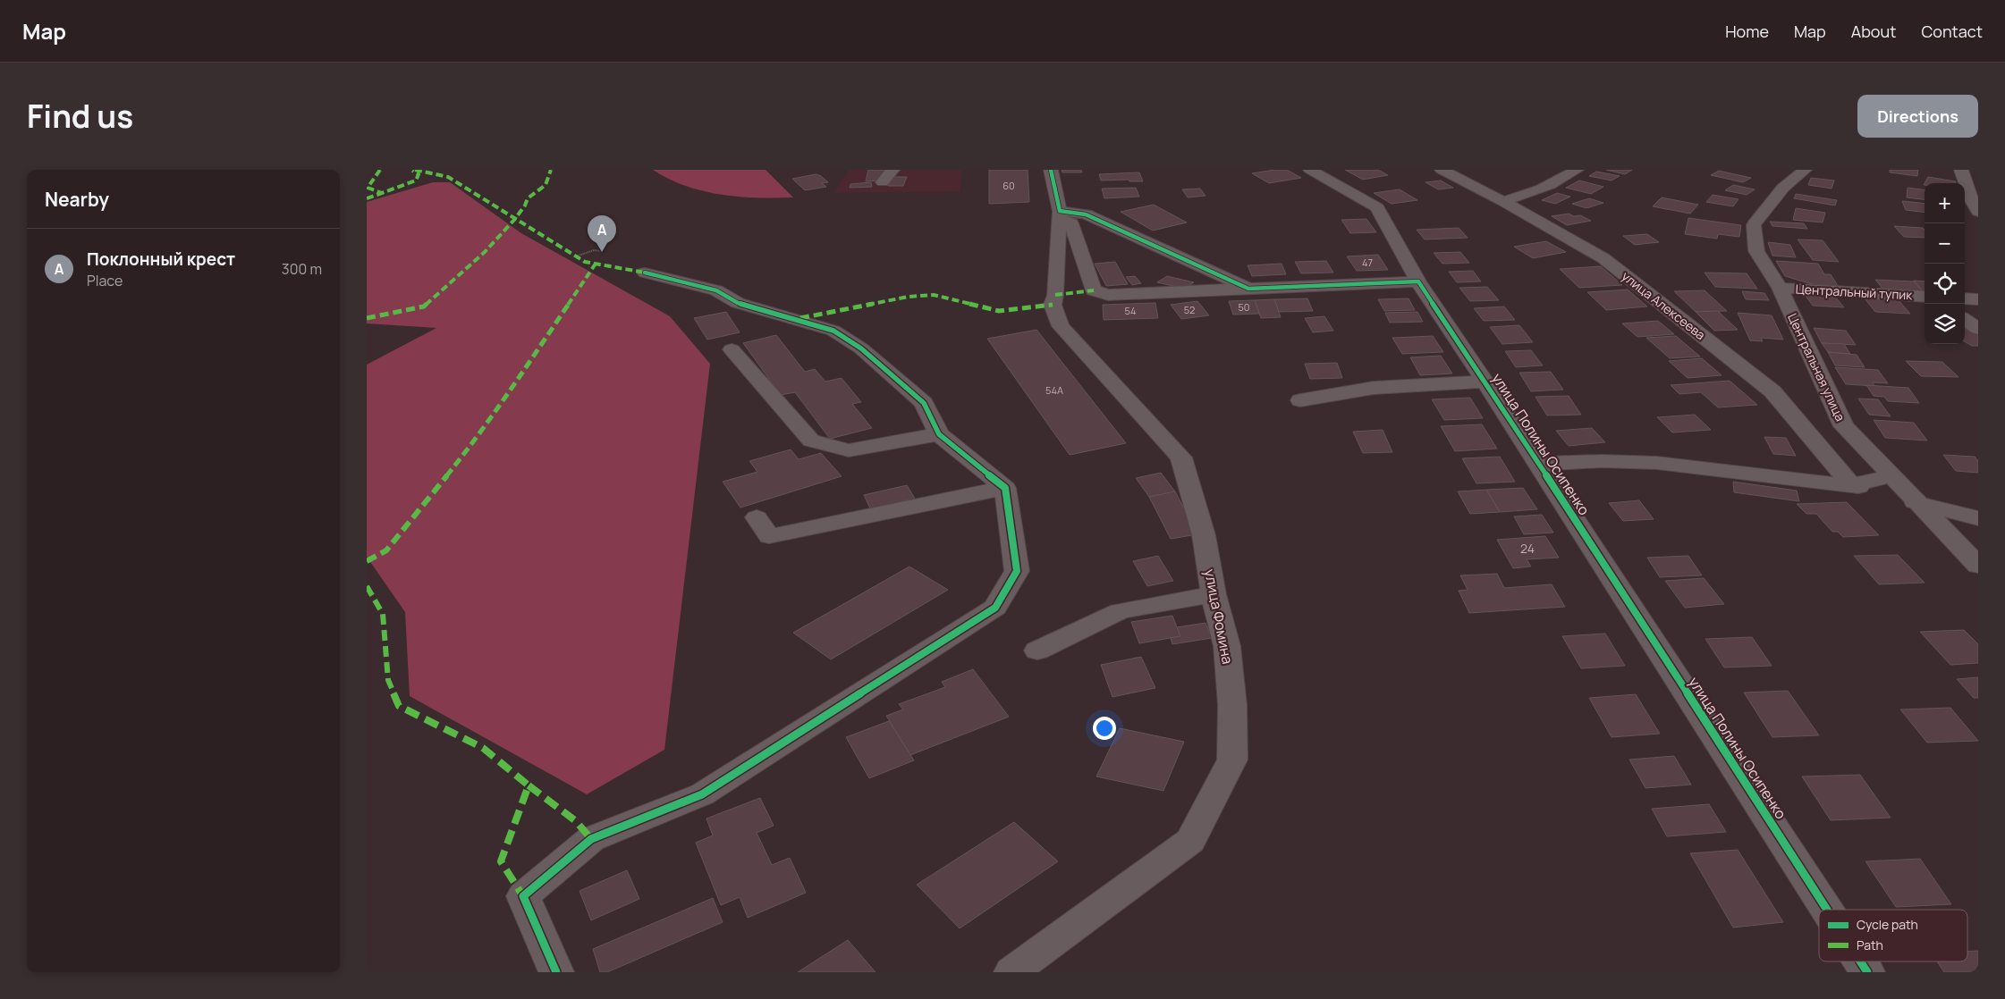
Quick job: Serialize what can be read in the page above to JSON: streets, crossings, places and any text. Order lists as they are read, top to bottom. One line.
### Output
{"streets":{"street":["Центральный тупик","улица Алексеева","Центральная улица","улица Полины Осипенко","улица Фомина"]},"crossings":[["Центральный тупик","Центральная улица"]],"house_numbers":["60","47","50","52","54","54А","24"],"legend":["Cycle path","Path"],"page":{"header":"Map","nav":["Home","Map","About","Contact"],"title":"Find us","buttons":"Directions","heading":"Nearby","map_buttons":["+","−"],"pins":"A","list":[{"mark":"A","name":"Поклонный крест","note":"Place","value":"300 m"}]}}
